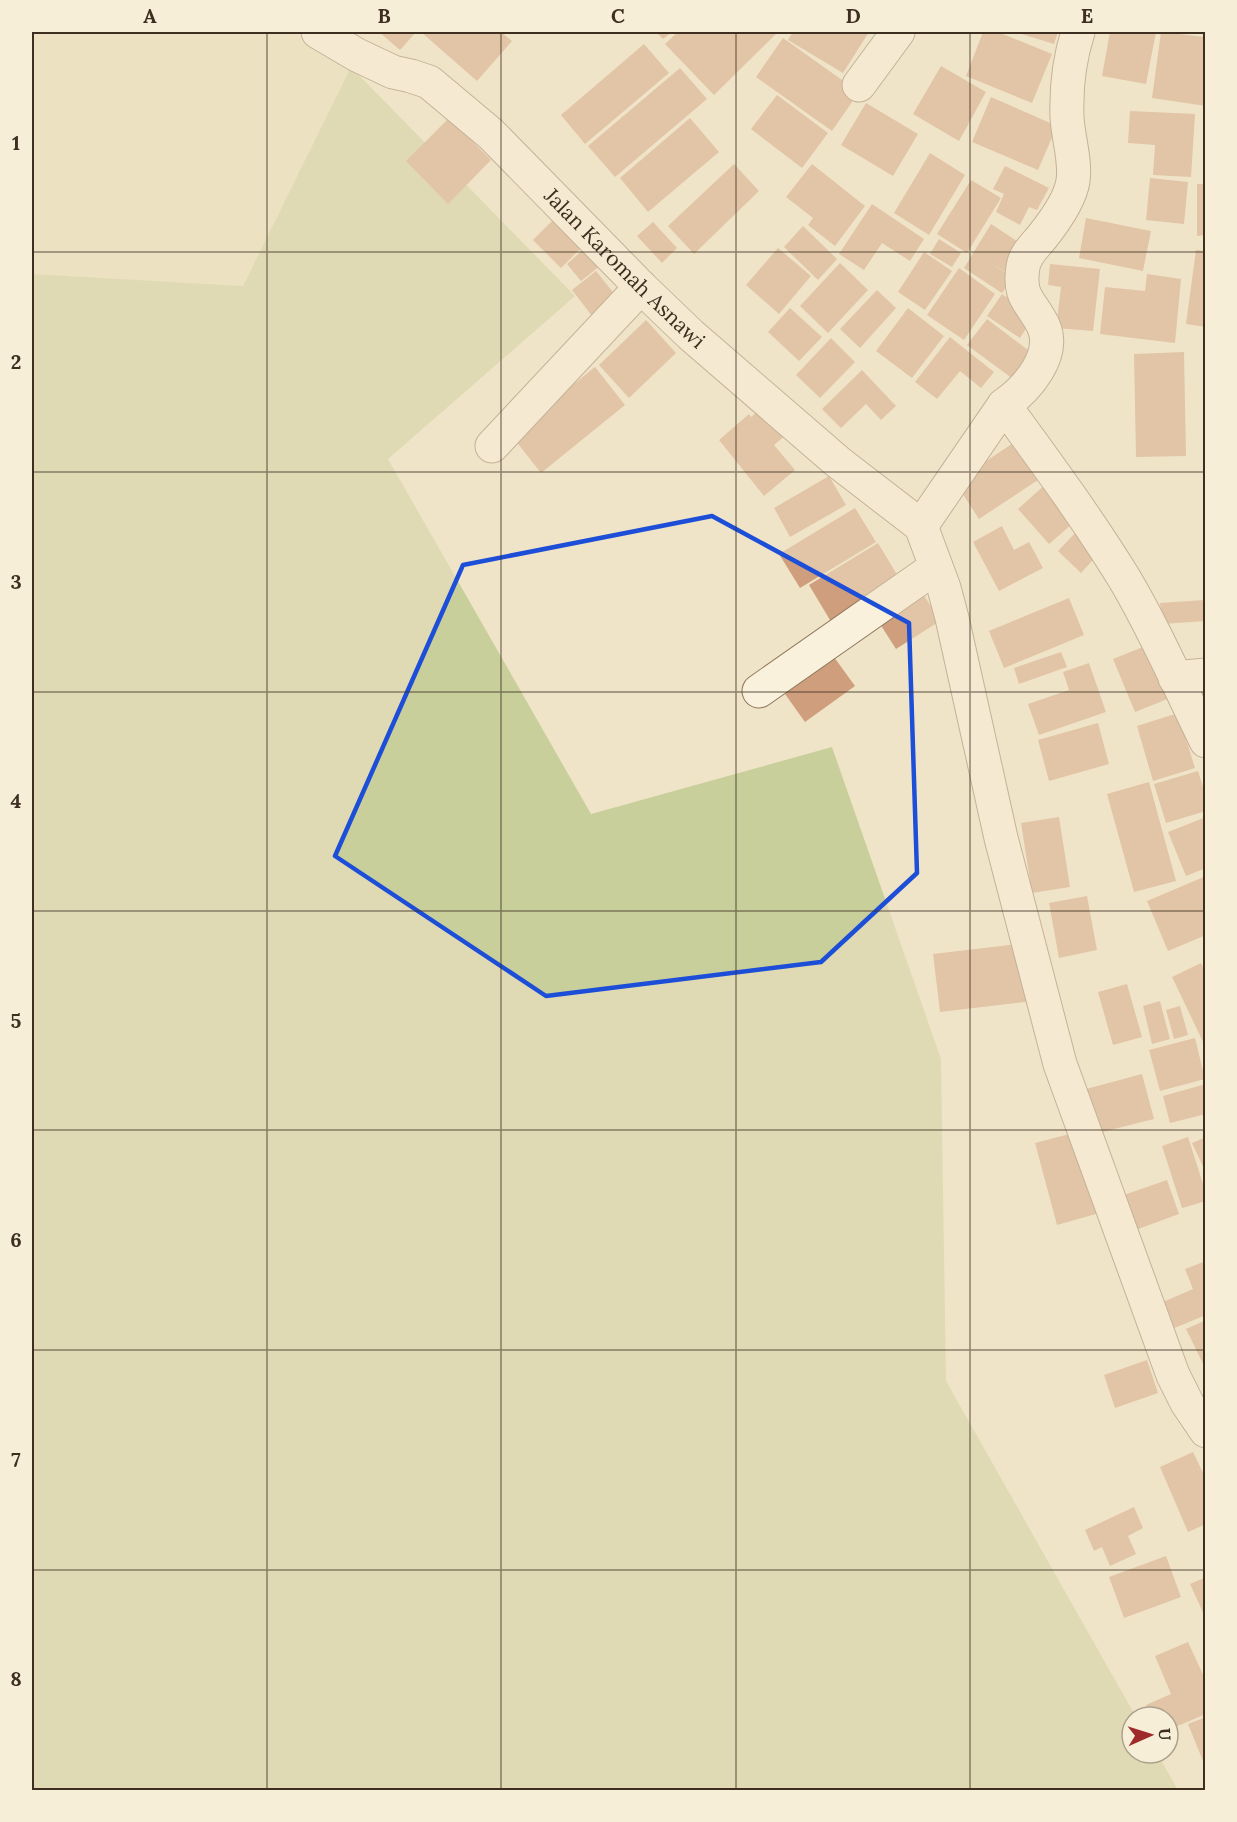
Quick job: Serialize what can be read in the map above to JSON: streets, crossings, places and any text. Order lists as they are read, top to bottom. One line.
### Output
{"streets":{"street":["Jalan Karomah Asnawi"]},"north":"right","grid":{"columns":["A","B","C","D","E"],"rows":["1","2","3","4","5","6","7","8"]}}
